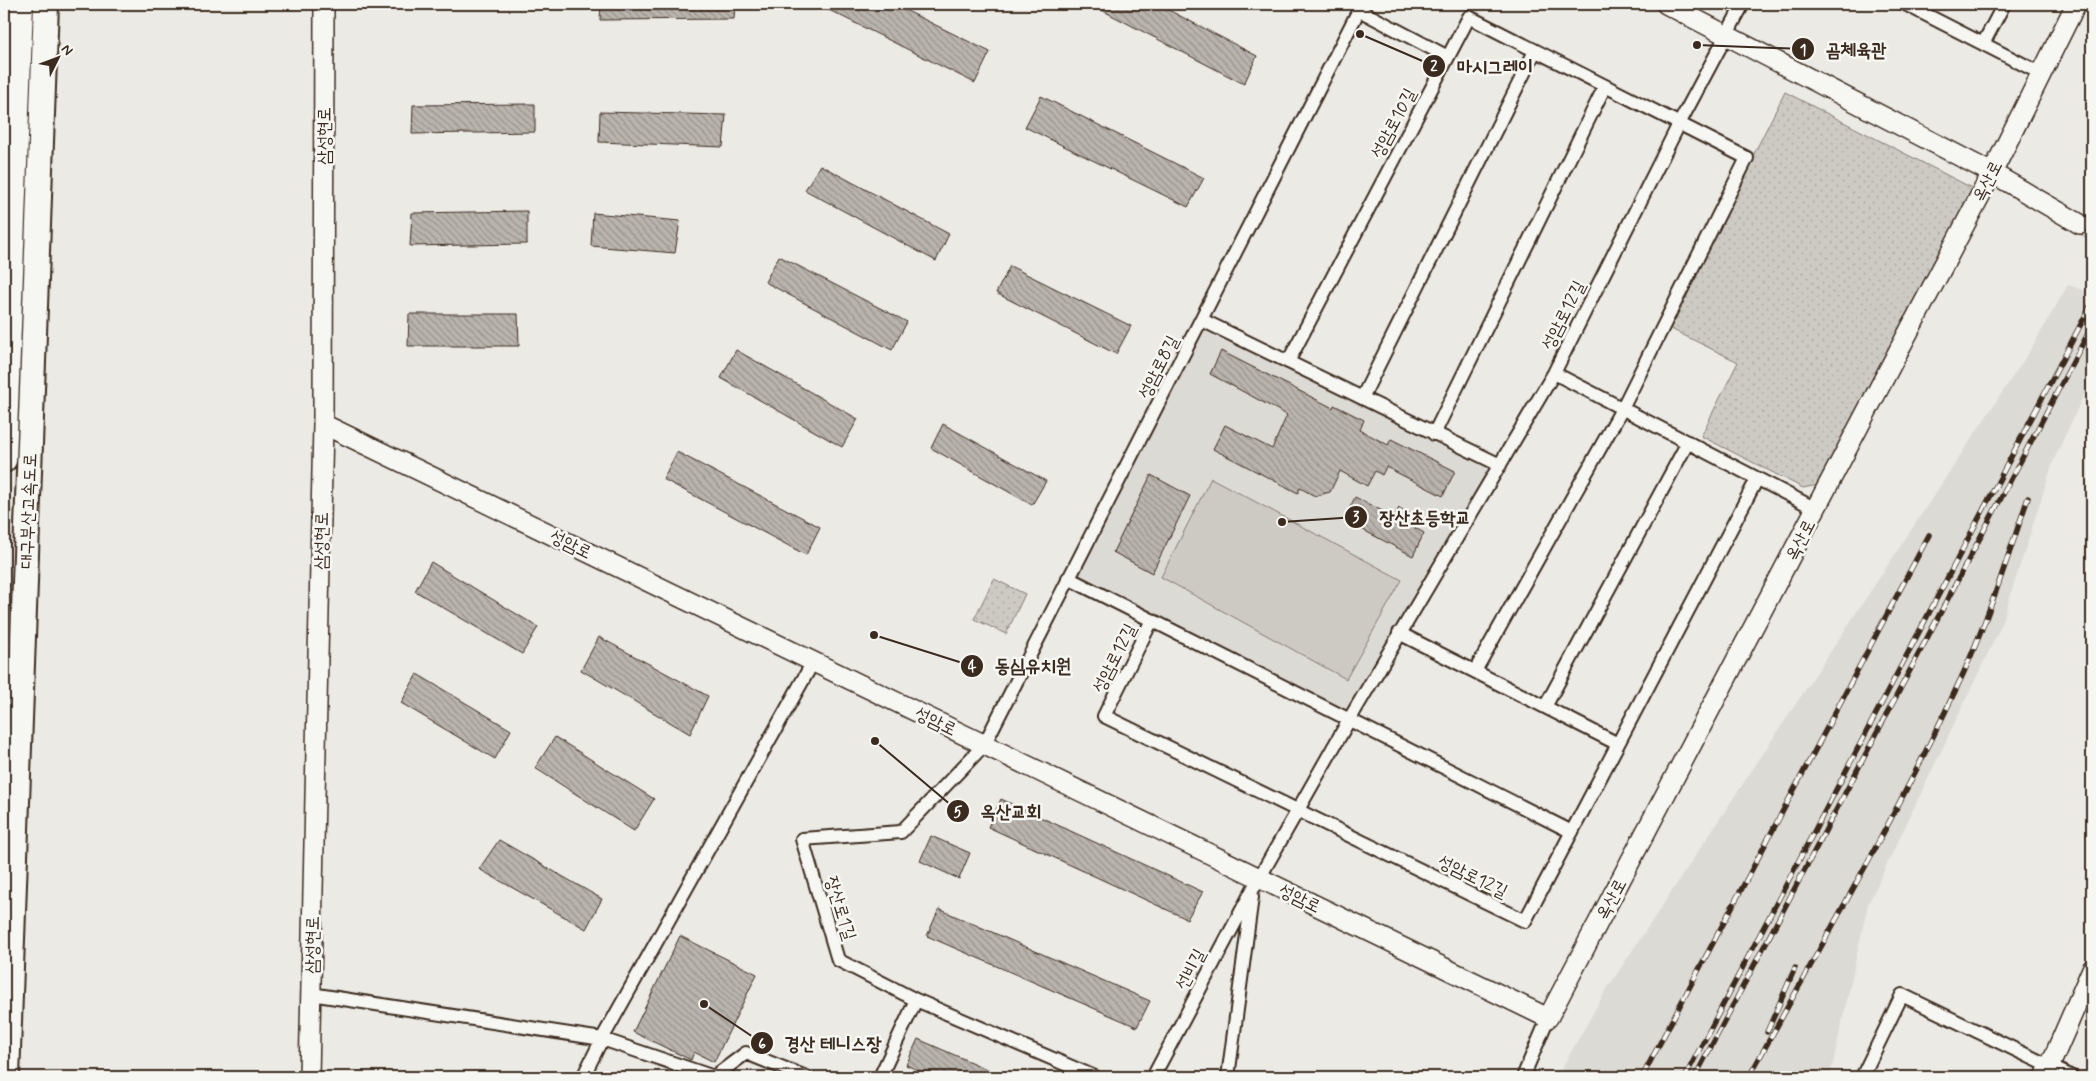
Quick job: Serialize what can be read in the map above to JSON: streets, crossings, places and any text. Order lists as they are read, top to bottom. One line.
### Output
{"streets":{"highway":["대구부산고속도로"],"street":["성암로10길","삼성현로","옥산로","성암로12길","성암로8길","성암로","장산로1길","선비길"]},"crossings":[["성암로10길","성암로12길"],["삼성현로","성암로"],["옥산로","성암로"],["성암로12길","성암로"],["성암로12길","선비길"],["성암로8길","성암로"],["성암로8길","장산로1길"],["성암로","선비길"]],"places":["마시그레이","곰체육관","장산초등학교","동심유치원","옥산교회","경산 테니스장"],"north":"top right"}
